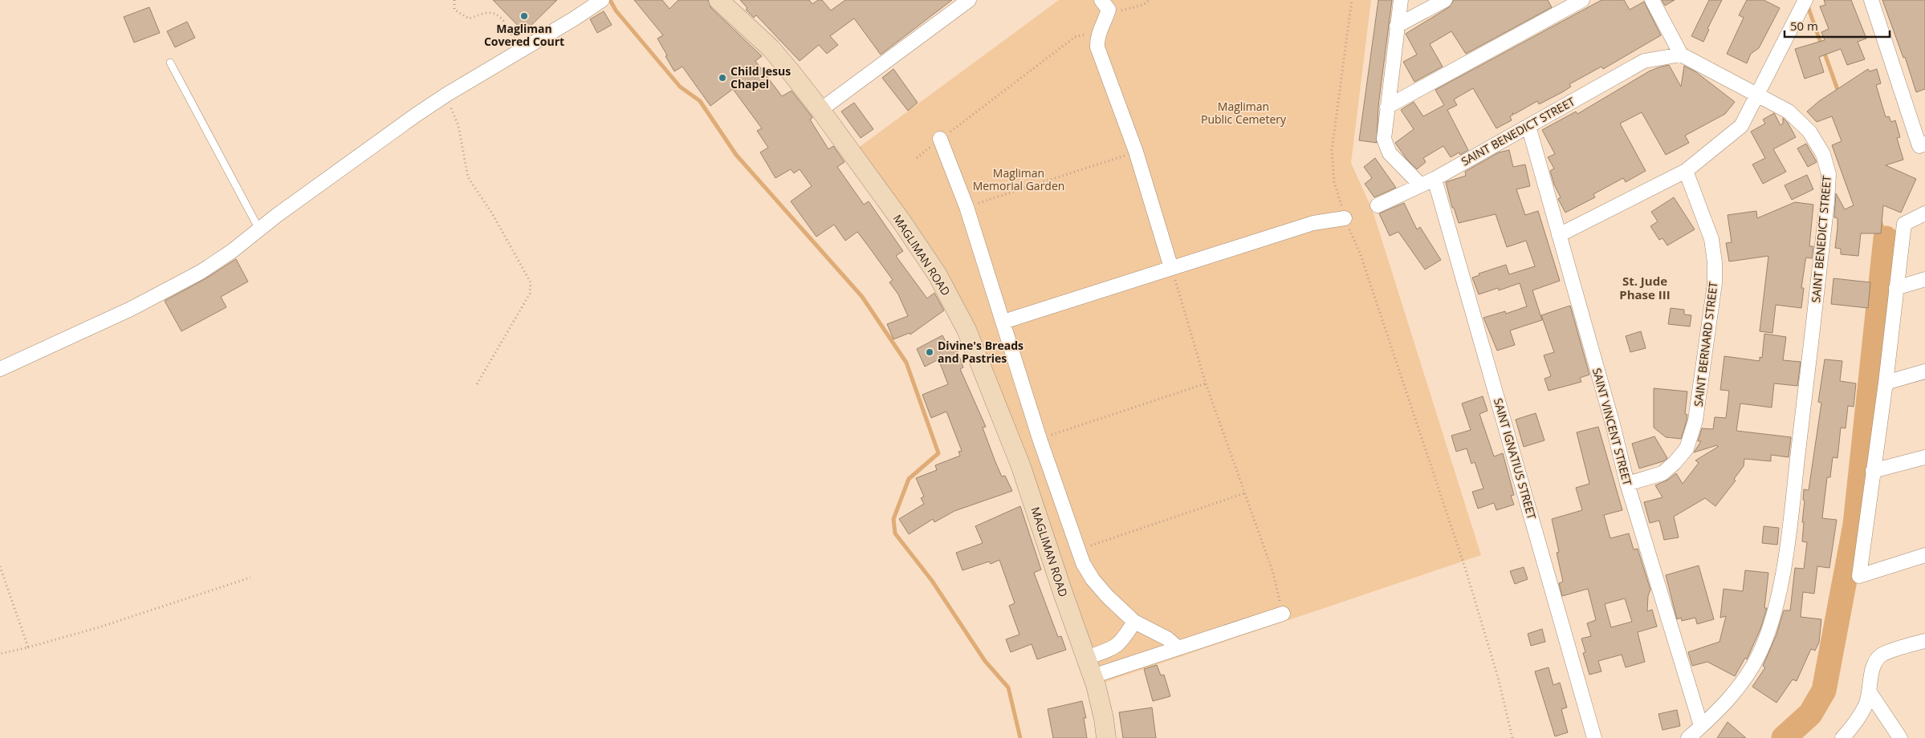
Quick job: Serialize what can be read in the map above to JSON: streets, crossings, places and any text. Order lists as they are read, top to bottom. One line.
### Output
{"streets":{"street":["SAINT BENEDICT STREET","MAGLIMAN ROAD","SAINT BERNARD STREET","SAINT VINCENT STREET","SAINT IGNATIUS STREET"]},"crossings":[["SAINT BENEDICT STREET","SAINT VINCENT STREET"],["SAINT BENEDICT STREET","SAINT IGNATIUS STREET"],["SAINT BERNARD STREET","SAINT VINCENT STREET"]],"districts":["St. Jude Phase III"],"parks":["Magliman Public Cemetery","Magliman Memorial Garden"],"places":["Magliman Covered Court","Child Jesus Chapel","Divine's Breads and Pastries"],"scale_bar":"50 m"}
